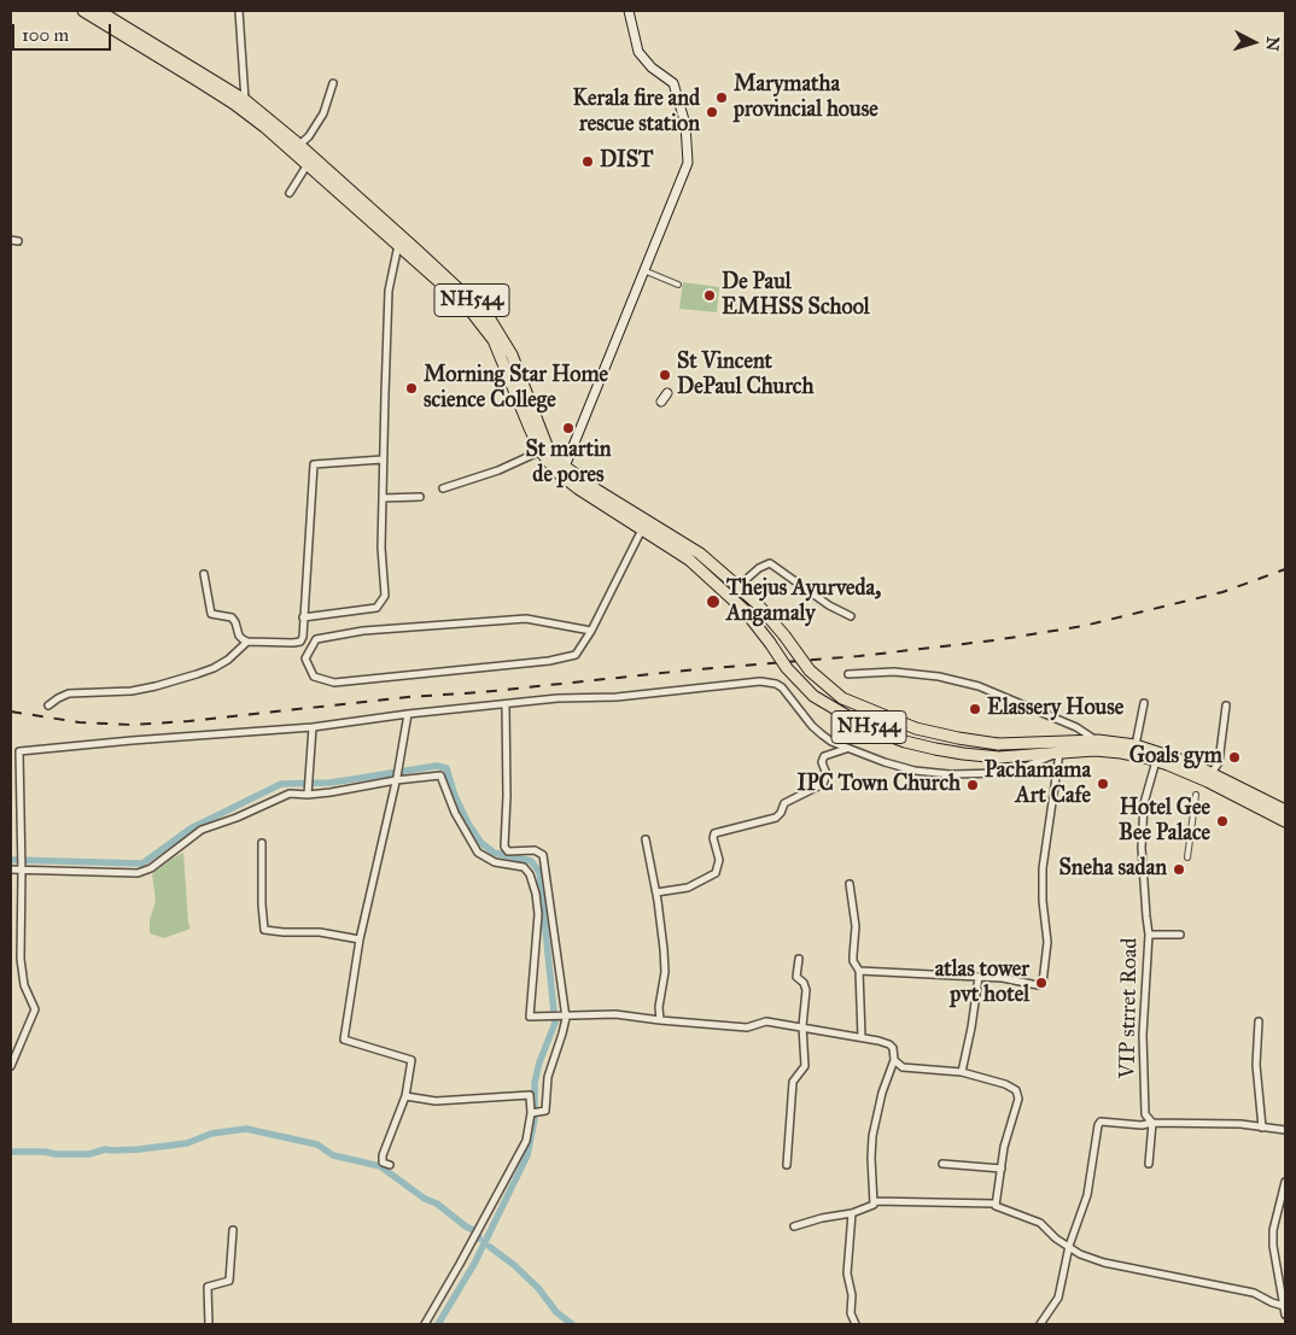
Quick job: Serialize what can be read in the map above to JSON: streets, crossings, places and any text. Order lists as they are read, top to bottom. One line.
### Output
{"streets":{"highway":["NH544"],"street":["VIP strret Road"]},"crossings":[["NH544","VIP strret Road"]],"places":["Marymatha provincial house","Kerala fire and rescue station","DIST","De Paul EMHSS School","St Vincent DePaul Church","Morning Star Home science College","St martin de pores","Thejus Ayurveda, Angamaly","Elassery House","Goals gym","Pachamama Art Cafe","IPC Town Church","Hotel Gee Bee Palace","Sneha sadan","atlas tower pvt hotel"],"scale_bar":"100 m","north":"right"}
